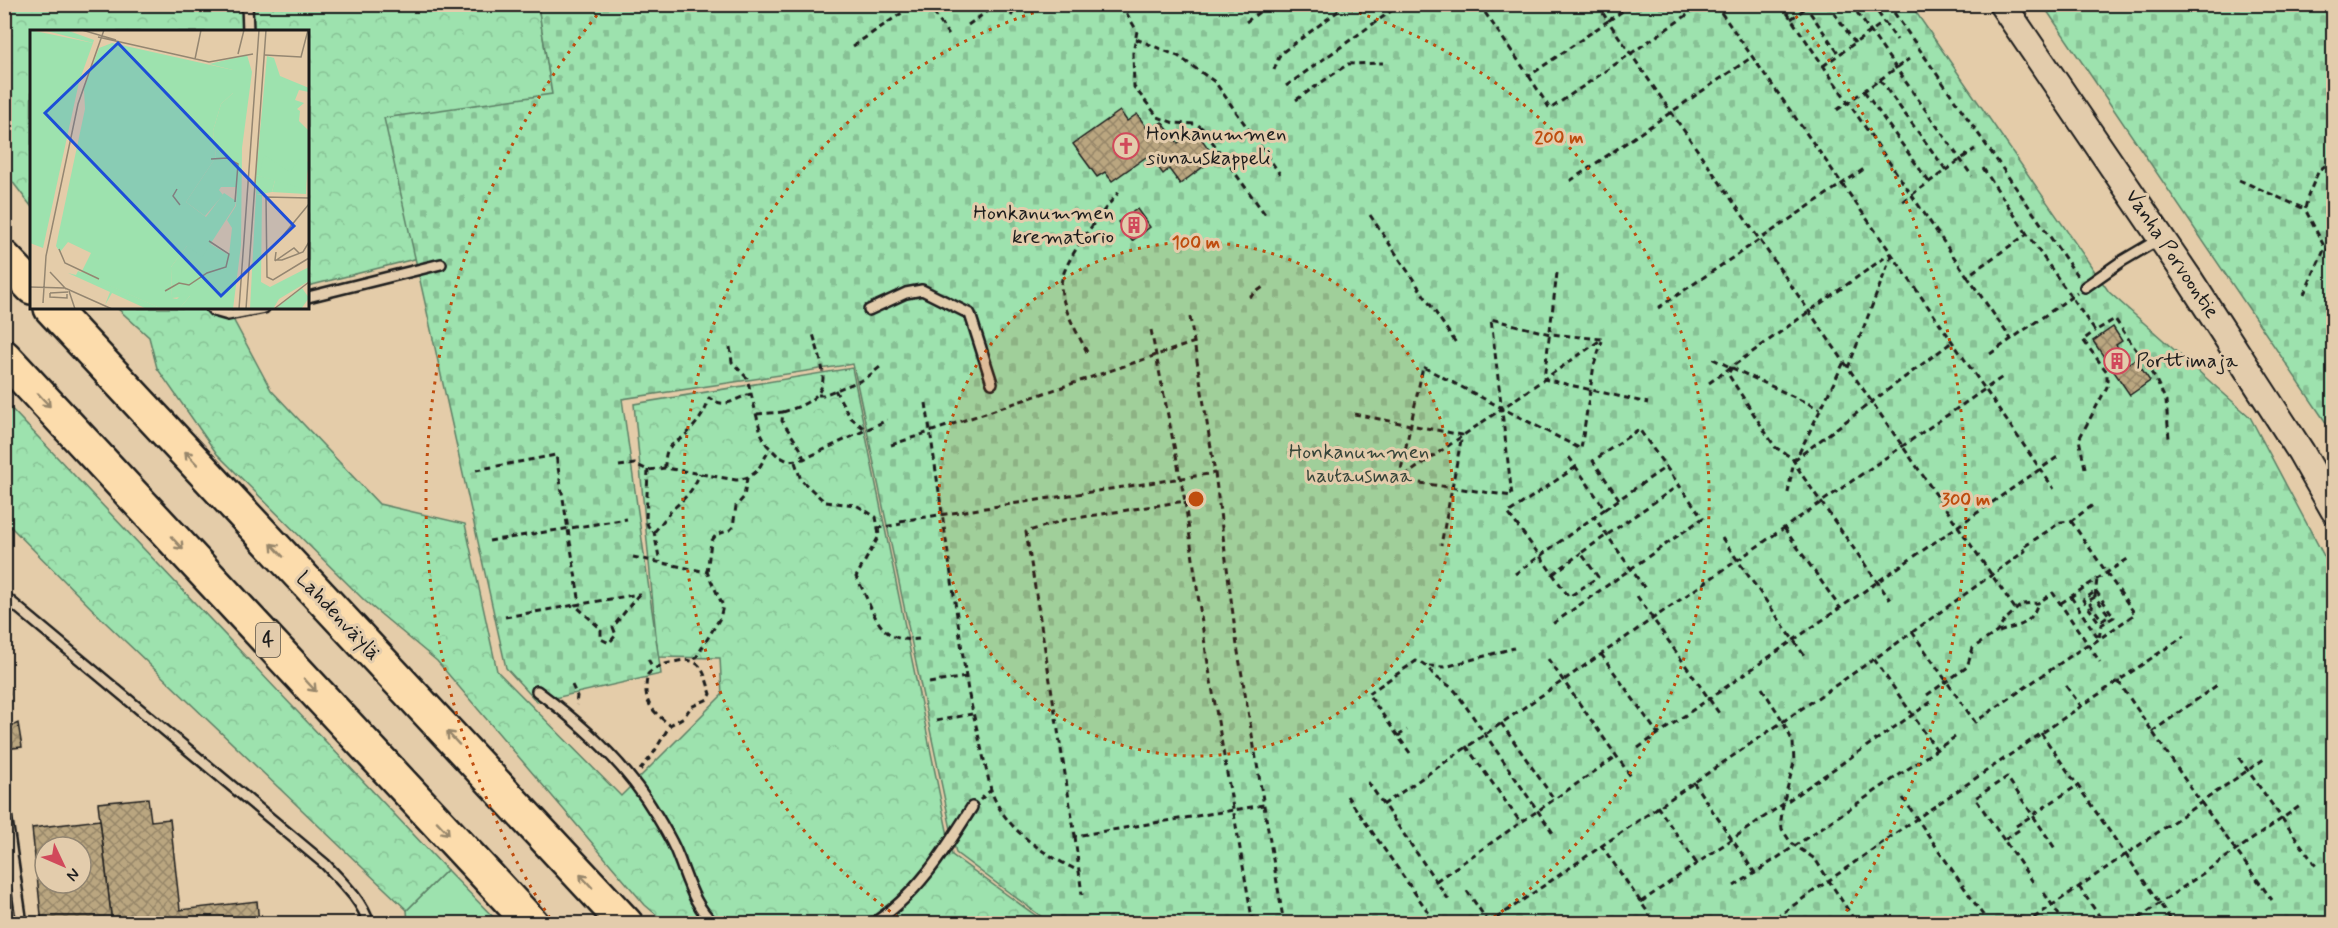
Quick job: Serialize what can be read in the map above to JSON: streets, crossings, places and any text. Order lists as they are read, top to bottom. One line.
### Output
{"streets":{"highway":["Lahdenväylä","4"],"main road":["Vanha Porvoontie"]},"parks":["Honkanummen hautausmaa"],"places":{"church":["Honkanummen siunauskappeli"],"building":["Honkanummen krematorio","Porttimaja"]},"north":"bottom right","rings":["200 m","100 m","300 m"]}
